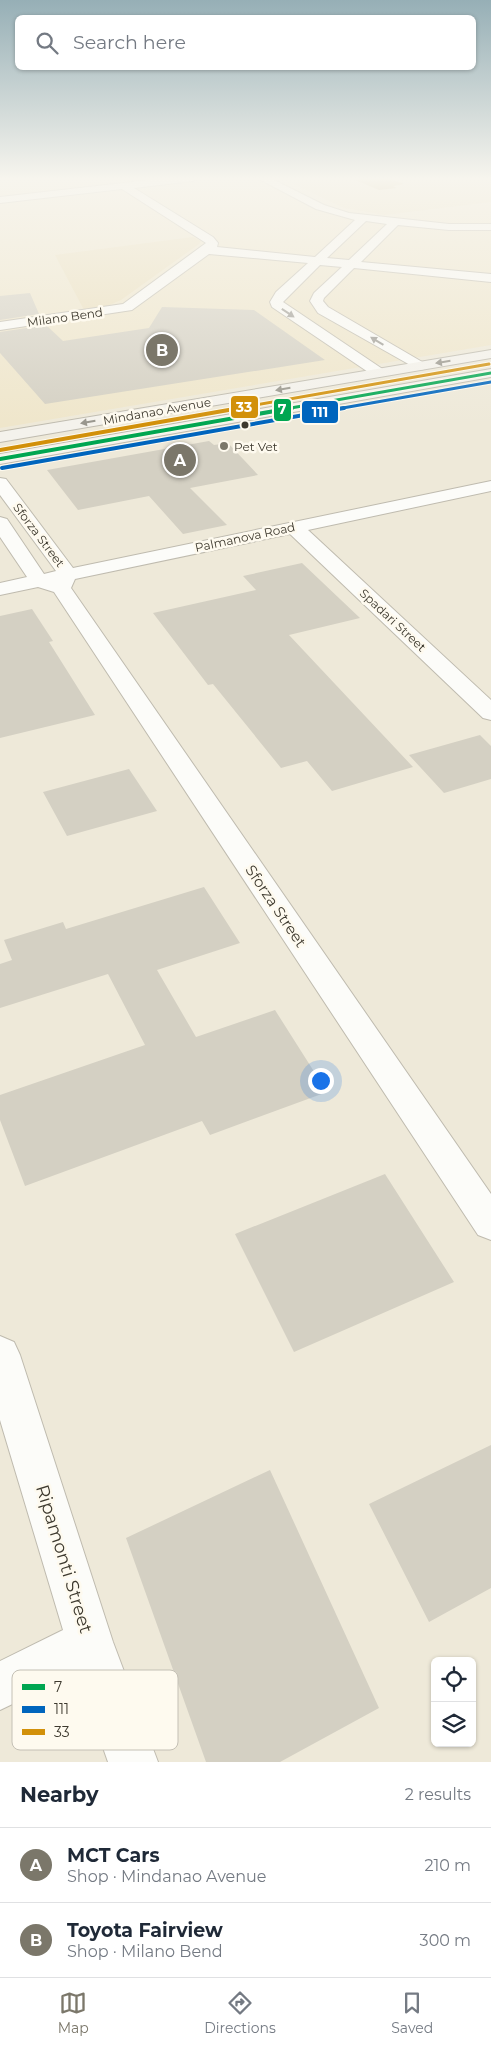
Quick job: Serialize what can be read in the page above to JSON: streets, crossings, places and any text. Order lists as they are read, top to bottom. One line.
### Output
{"streets":{"main road":["Mindanao Avenue"],"street":["Milano Bend","Sforza Street","Palmanova Road","Spadari Street","Ripamonti Street"]},"crossings":[["Sforza Street","Palmanova Road"],["Palmanova Road","Spadari Street"]],"places":["Pet Vet"],"lines":["transit line 33","transit line 7","transit line 111"],"legend":["7","111","33"],"page":{"search":"Search here","pins":["B","A"],"heading":["Nearby","2 results"],"list":[{"mark":"A","name":"MCT Cars","note":"Shop · Mindanao Avenue","value":"210 m"},{"mark":"B","name":"Toyota Fairview","note":"Shop · Milano Bend","value":"300 m"}],"nav":["Map","Directions","Saved"]}}
